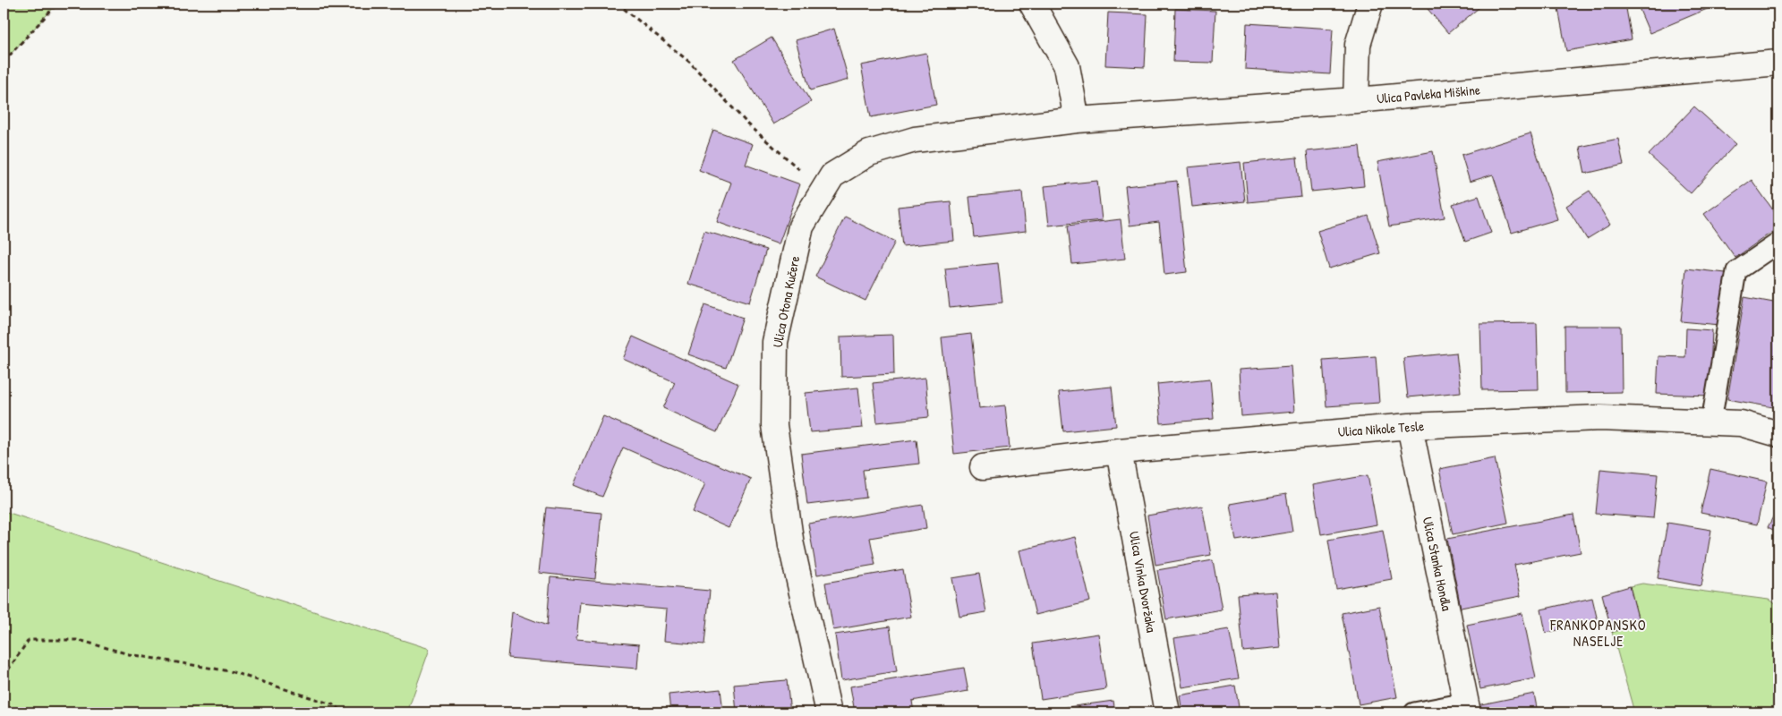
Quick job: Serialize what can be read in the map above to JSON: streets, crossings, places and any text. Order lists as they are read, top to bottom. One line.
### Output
{"streets":{"street":["Ulica Pavleka Miškine","Ulica Otona Kučere","Ulica Nikole Tesle","Ulica Stanka Hondla","Ulica Vinka Dvoržaka"]},"crossings":[["Ulica Pavleka Miškine","Ulica Otona Kučere"],["Ulica Nikole Tesle","Ulica Stanka Hondla"],["Ulica Nikole Tesle","Ulica Vinka Dvoržaka"]],"districts":["FRANKOPANSKO NASELJE"]}
